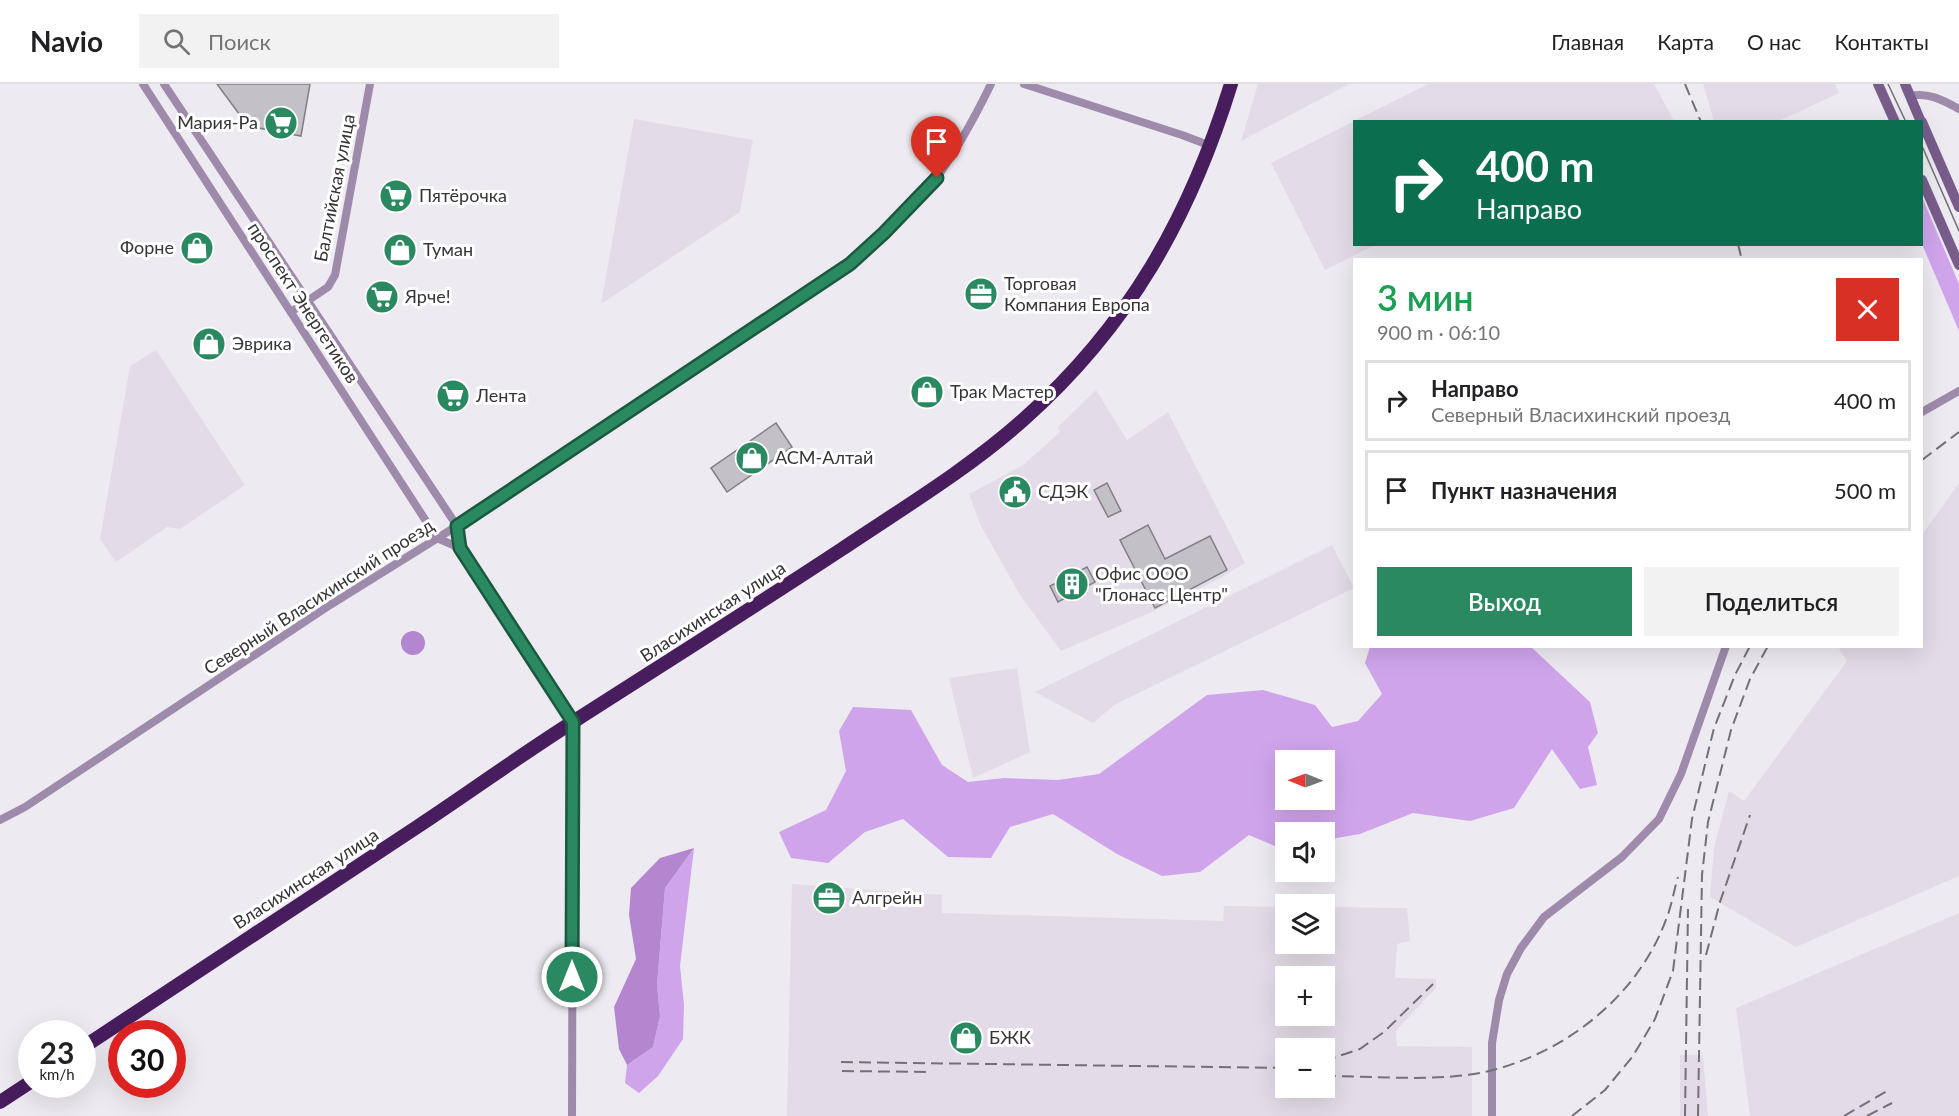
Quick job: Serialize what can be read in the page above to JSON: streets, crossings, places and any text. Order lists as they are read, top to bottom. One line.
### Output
{"streets":{"highway":["Власихинская улица"],"street":["Балтийская улица","проспект Энергетиков","Северный Власихинский проезд"]},"crossings":[["Балтийская улица","проспект Энергетиков"],["проспект Энергетиков","Северный Власихинский проезд"]],"places":{"supermarket":["Мария-Ра","Пятёрочка","Ярче!","Лента"],"shop":["Форне","Туман","Эврика","Трак Мастер","АСМ-Алтай","БЖК"],"office":["Торговая Компания Европа","Алгрейн"],"public building":["СДЭК"],"building":["Офис ООО \"Глонасс Центр\""]},"north":"left","page":{"header":"Navio","search":"Поиск","nav":["Главная","Карта","О нас","Контакты"],"turn":["400 m","Направо"],"heading":["3 мин","900 m · 06:10"],"list":[{"name":"Направо","note":"Северный Власихинский проезд","value":"400 m"},{"name":"Пункт назначения","value":"500 m"}],"buttons":["Выход","Поделиться"],"map_buttons":["+","−"],"speed":"23 km/h","limit":"30"}}
